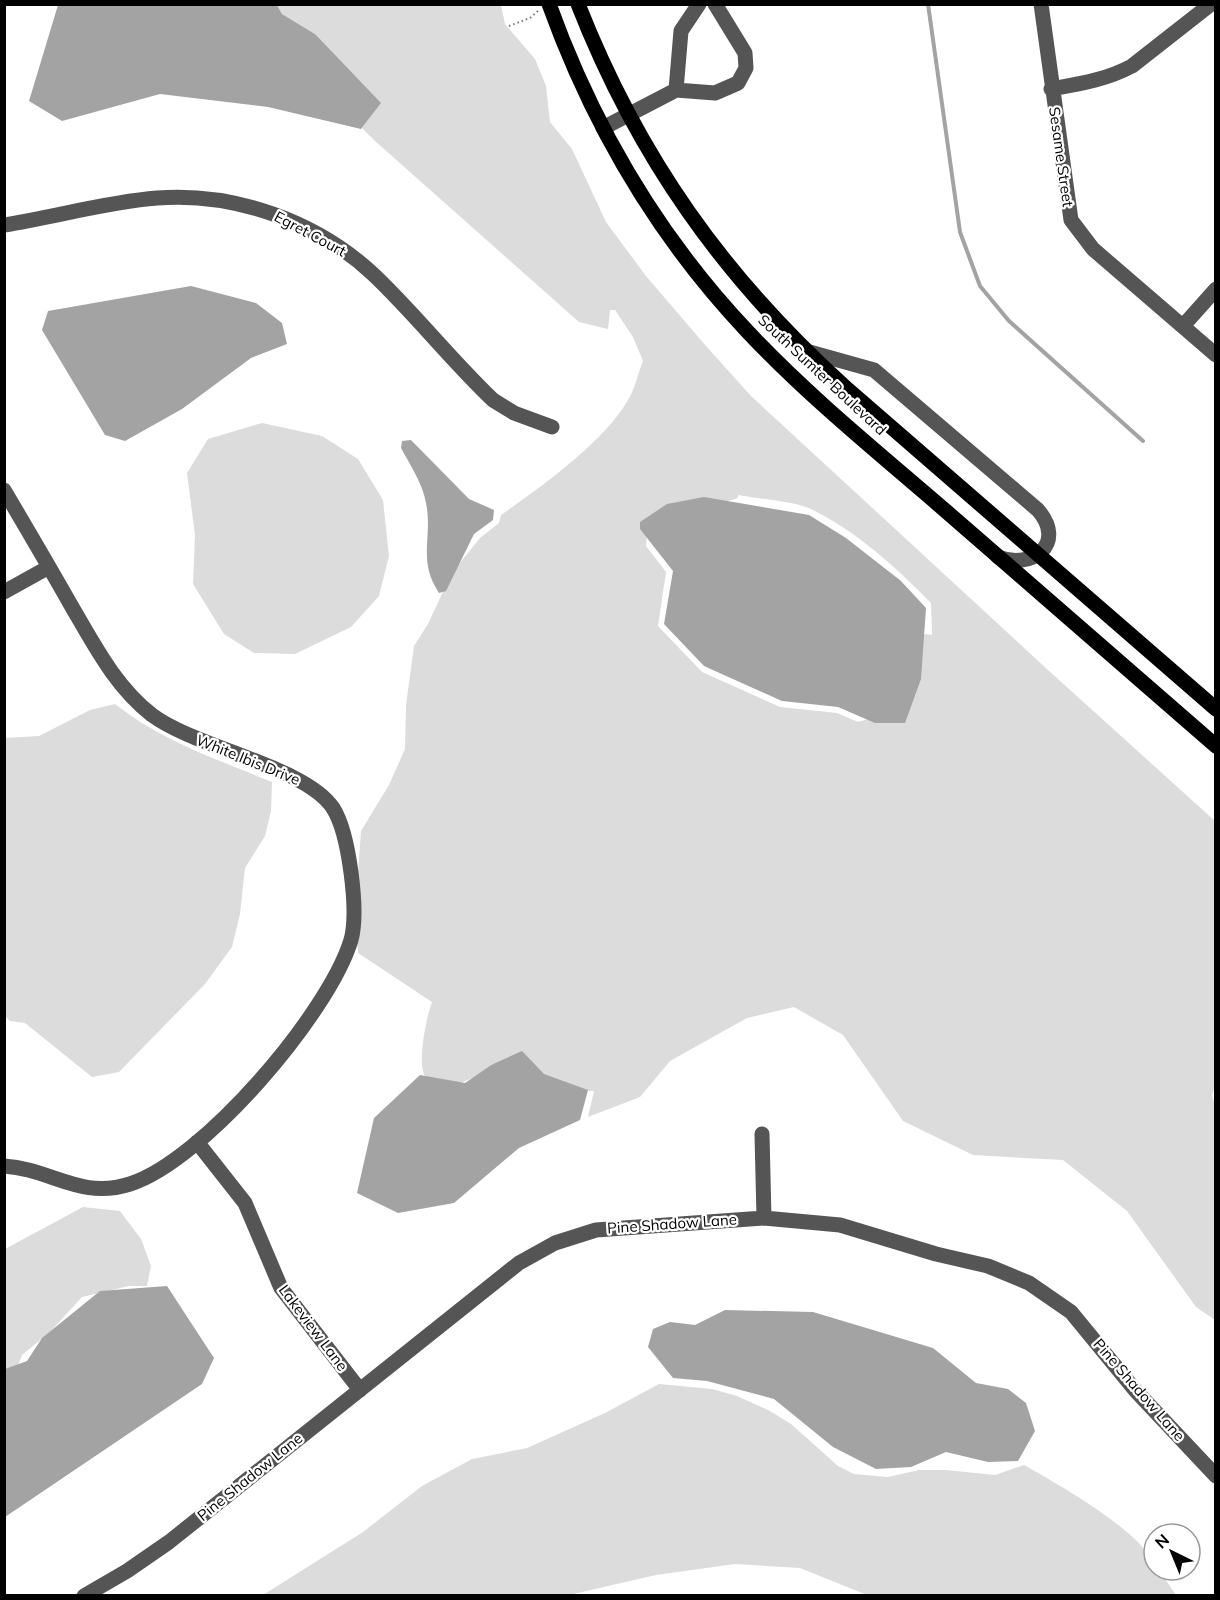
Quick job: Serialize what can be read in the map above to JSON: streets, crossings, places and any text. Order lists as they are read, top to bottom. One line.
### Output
{"streets":{"main road":["South Sumter Boulevard"],"street":["Sesame Street","Egret Court","White Ibis Drive","Pine Shadow Lane","Lakeview Lane"]},"crossings":[["White Ibis Drive","Lakeview Lane"],["Pine Shadow Lane","Lakeview Lane"]],"north":"top left"}
